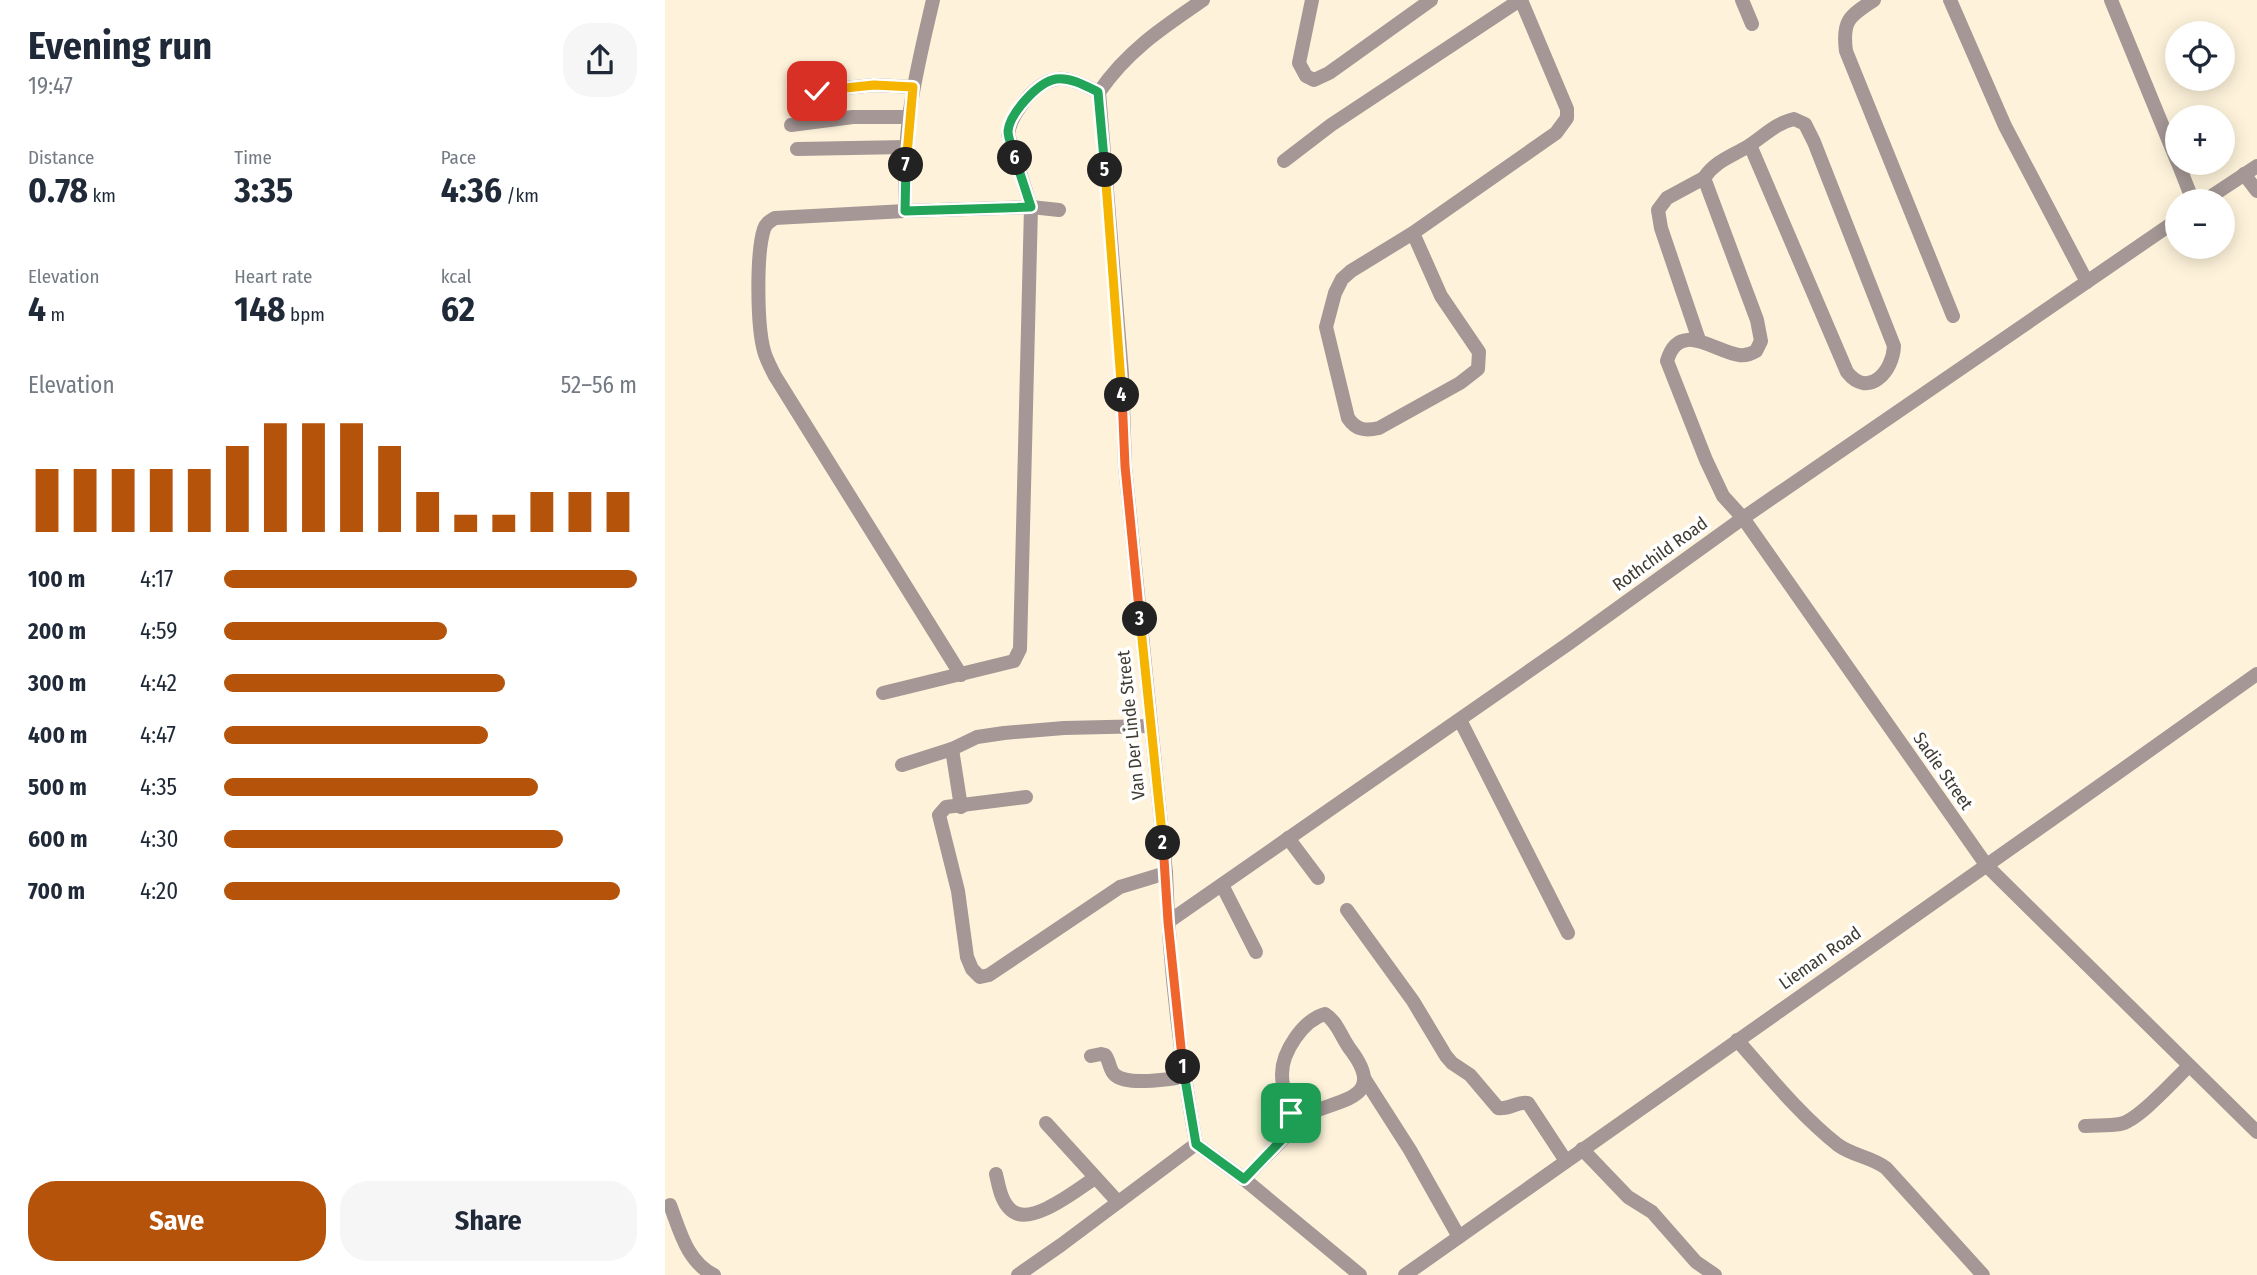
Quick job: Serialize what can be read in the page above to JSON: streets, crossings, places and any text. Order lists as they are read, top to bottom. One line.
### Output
{"streets":{"street":["Rothchild Road","Van Der Linde Street","Sadie Street","Lieman Road"]},"crossings":[["Rothchild Road","Van Der Linde Street"],["Rothchild Road","Sadie Street"],["Sadie Street","Lieman Road"]],"page":{"heading":["Evening run","19:47"],"map_buttons":["+","−"],"stats":[["Distance","0.78 km"],["Time","3:35"],["Pace","4:36 /km"],["Elevation","4 m"],["Heart rate","148 bpm"],["kcal","62"]],"pins":["6","7","5","4","3","2","1"],"chart":["Elevation","52–56 m"],"list":[{"name":"100 m","note":"4:17"},{"name":"200 m","note":"4:59"},{"name":"300 m","note":"4:42"},{"name":"400 m","note":"4:47"},{"name":"500 m","note":"4:35"},{"name":"600 m","note":"4:30"},{"name":"700 m","note":"4:20"}],"buttons":["Save","Share"]}}
